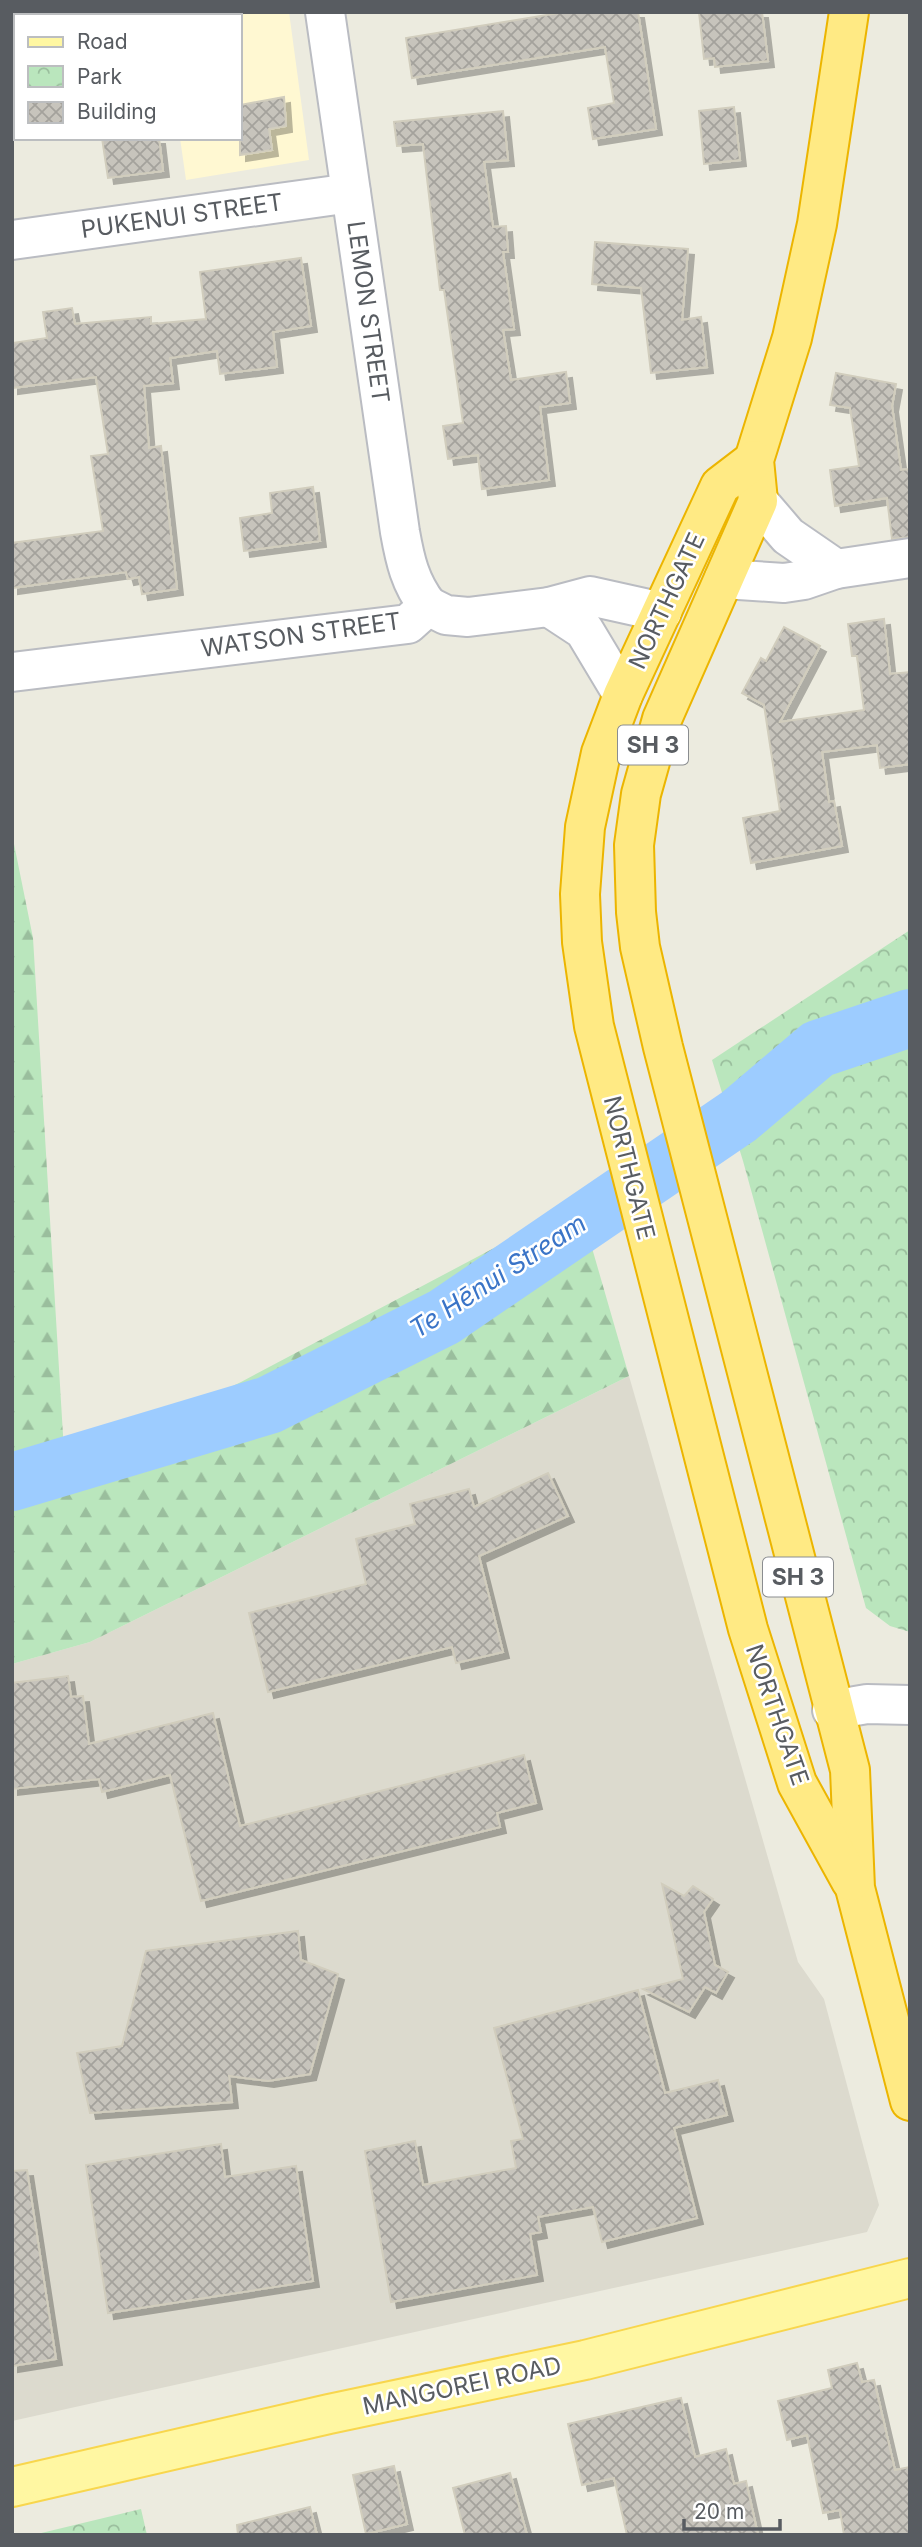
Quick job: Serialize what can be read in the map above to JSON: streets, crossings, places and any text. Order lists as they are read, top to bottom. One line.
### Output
{"streets":{"highway":["NORTHGATE","SH 3"],"main road":["MANGOREI ROAD"],"street":["PUKENUI STREET","LEMON STREET","WATSON STREET"]},"crossings":[["PUKENUI STREET","LEMON STREET"],["LEMON STREET","WATSON STREET"],["NORTHGATE","WATSON STREET"]],"water":["Te Hēnui Stream"],"legend":["Road","Park","Building"],"scale_bar":"20 m"}
